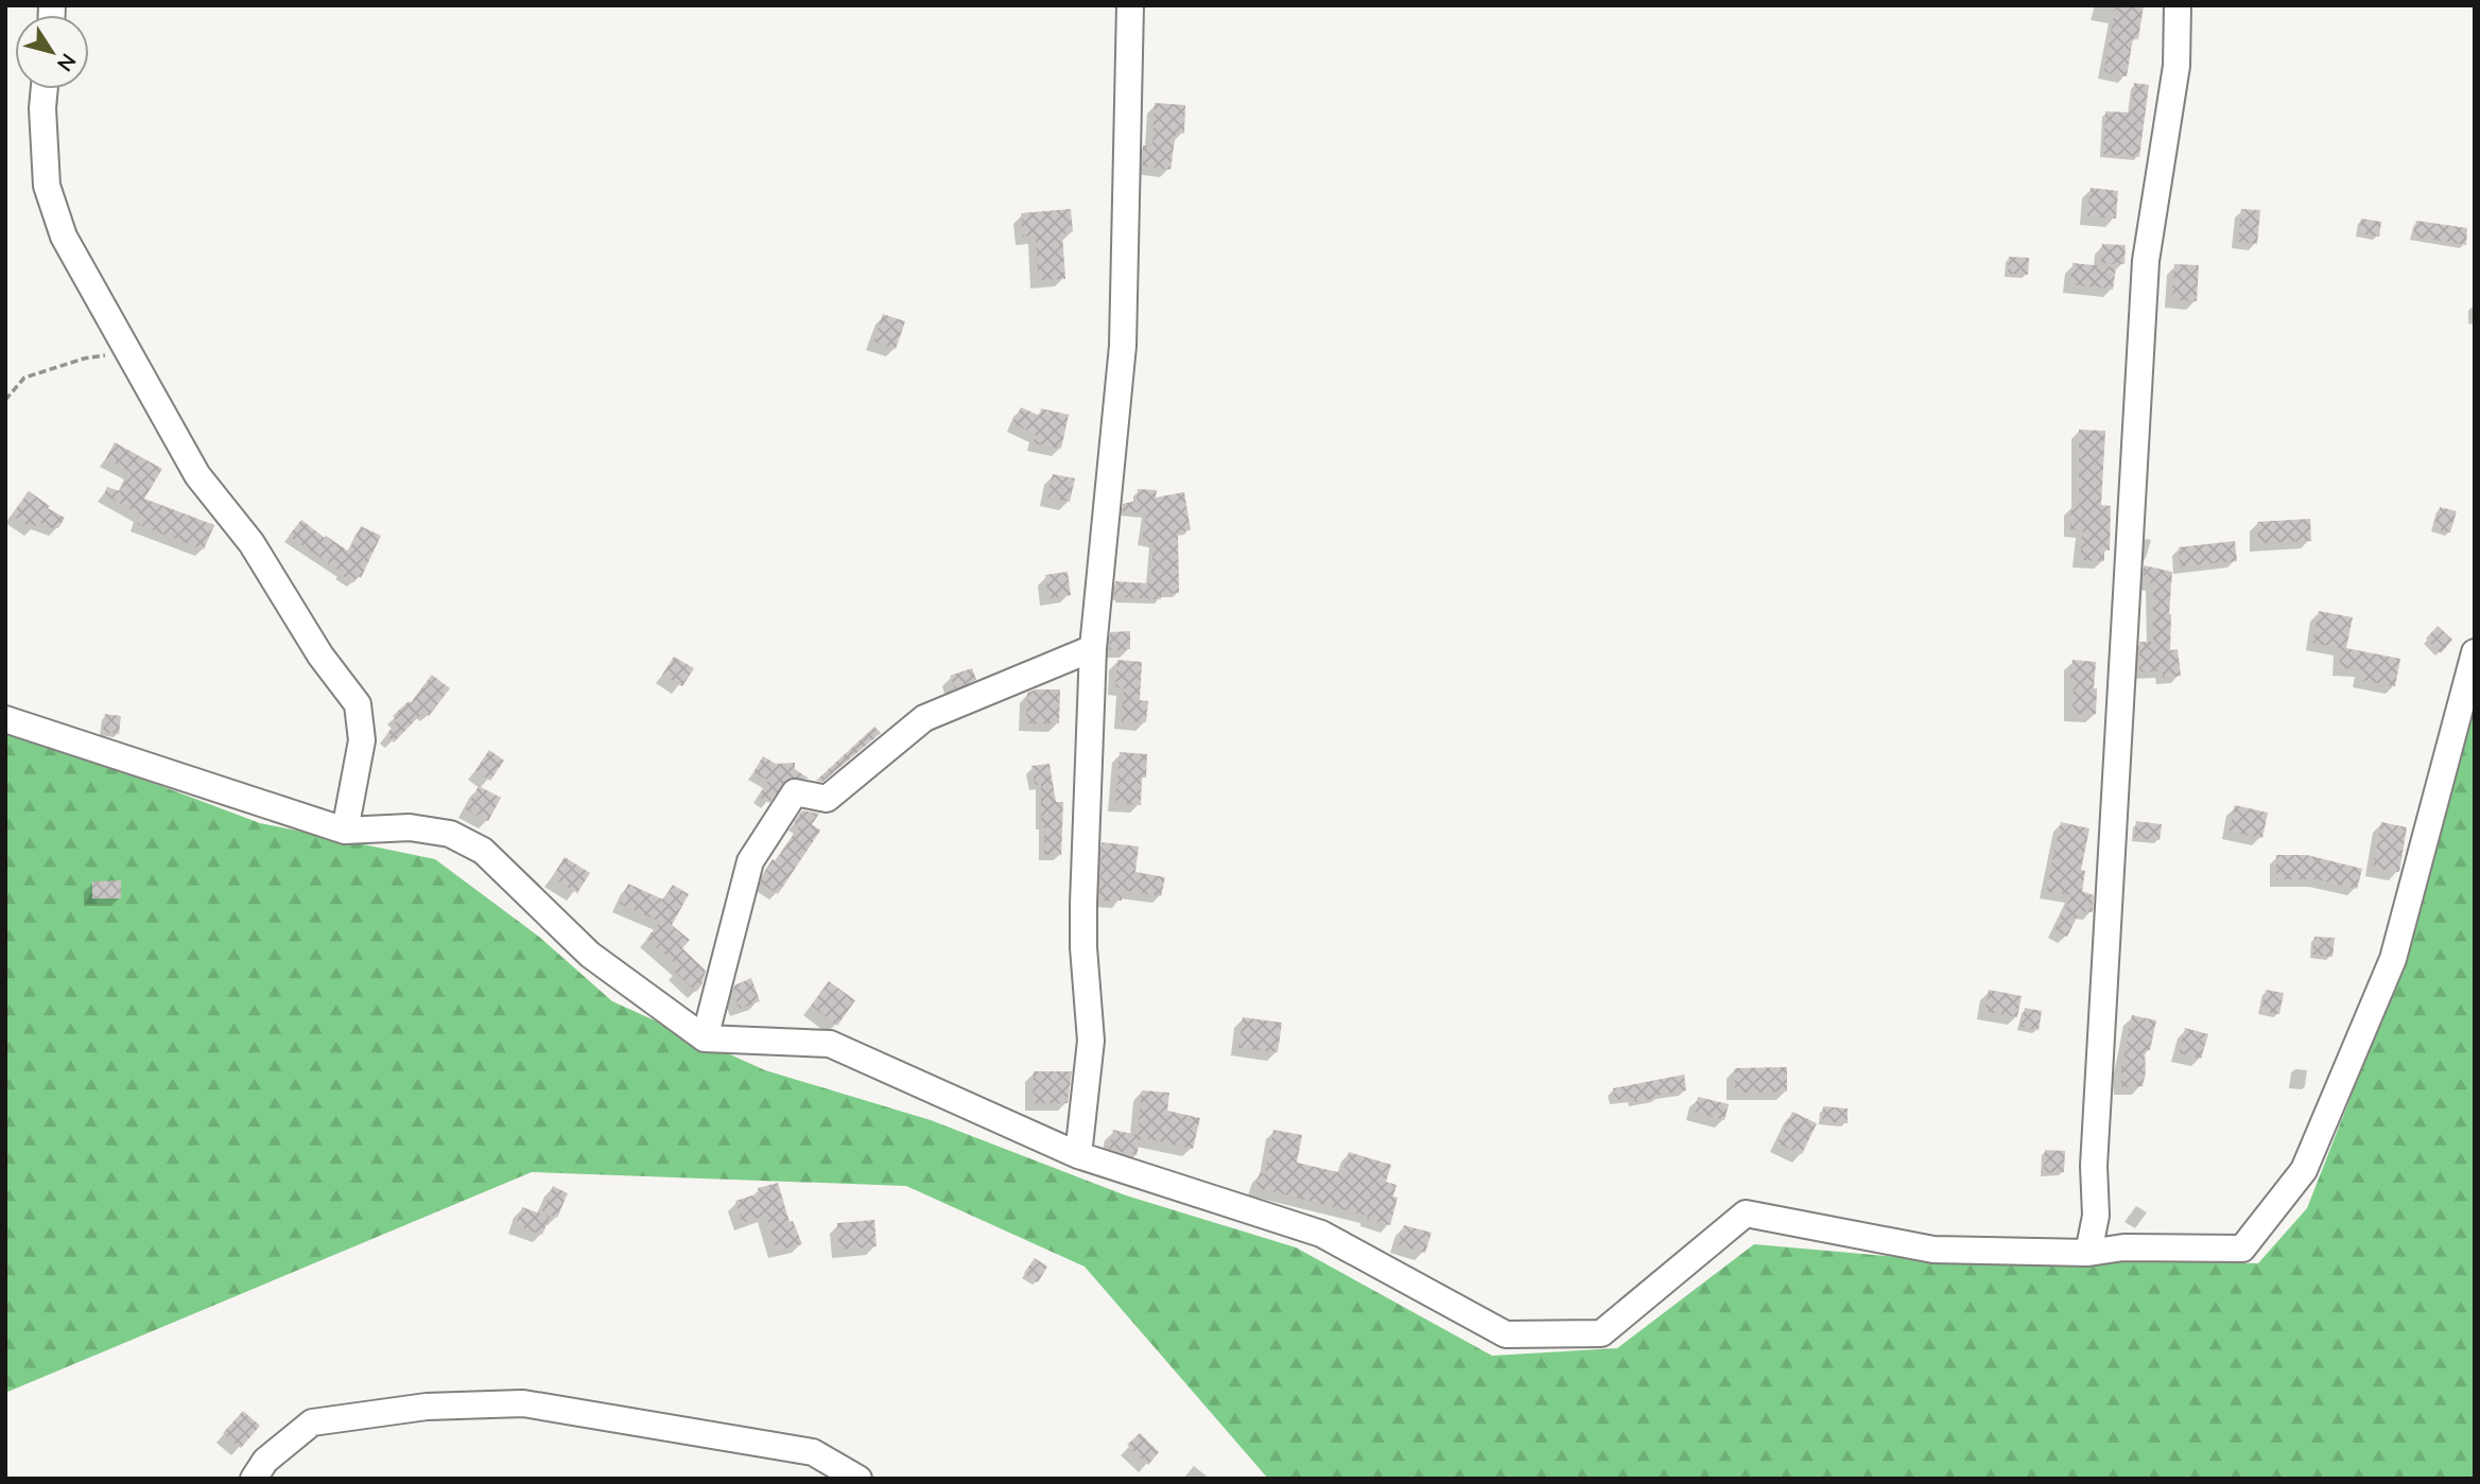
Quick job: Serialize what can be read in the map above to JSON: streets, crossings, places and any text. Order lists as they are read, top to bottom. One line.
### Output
{"north":"bottom right"}
